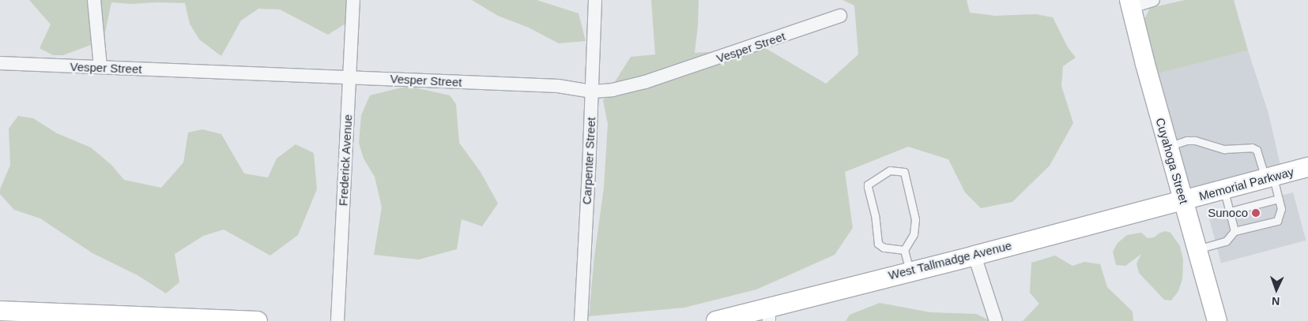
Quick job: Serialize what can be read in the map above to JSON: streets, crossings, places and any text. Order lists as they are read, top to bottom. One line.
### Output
{"streets":{"main road":["Cuyahoga Street","Memorial Parkway","West Tallmadge Avenue"],"street":["Vesper Street","Frederick Avenue","Carpenter Street"]},"crossings":[["Vesper Street","Frederick Avenue"],["Vesper Street","Carpenter Street"],["Cuyahoga Street","Memorial Parkway"],["Cuyahoga Street","West Tallmadge Avenue"],["Memorial Parkway","West Tallmadge Avenue"]],"places":["Sunoco"],"north":"bottom"}
